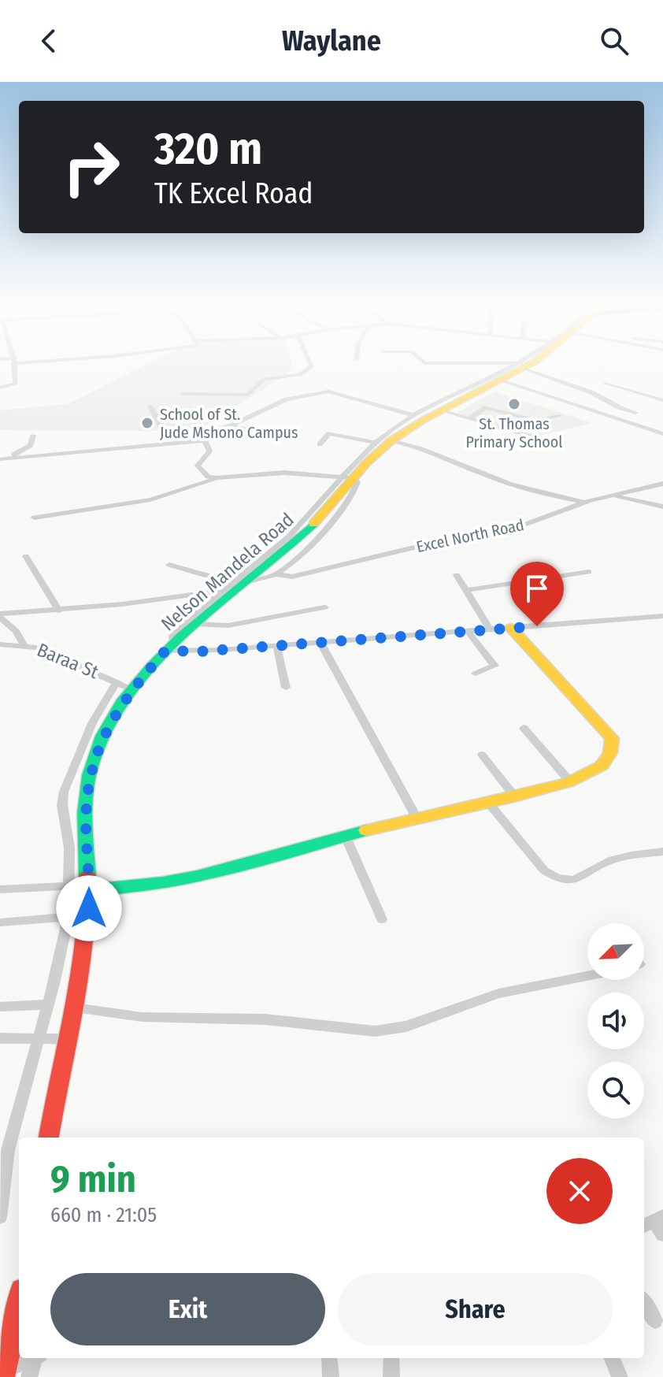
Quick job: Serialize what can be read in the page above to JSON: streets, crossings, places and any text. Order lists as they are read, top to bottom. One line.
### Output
{"streets":{"main road":["Nelson Mandela Road"],"street":["Excel North Road","Baraa St"]},"crossings":[["Nelson Mandela Road","Baraa St"]],"places":["St. Thomas Primary School","School of St. Jude Mshono Campus"],"north":"bottom left","page":{"header":"Waylane","turn":["320 m","TK Excel Road"],"heading":["9 min","660 m · 21:05"],"buttons":["Exit","Share"]}}
